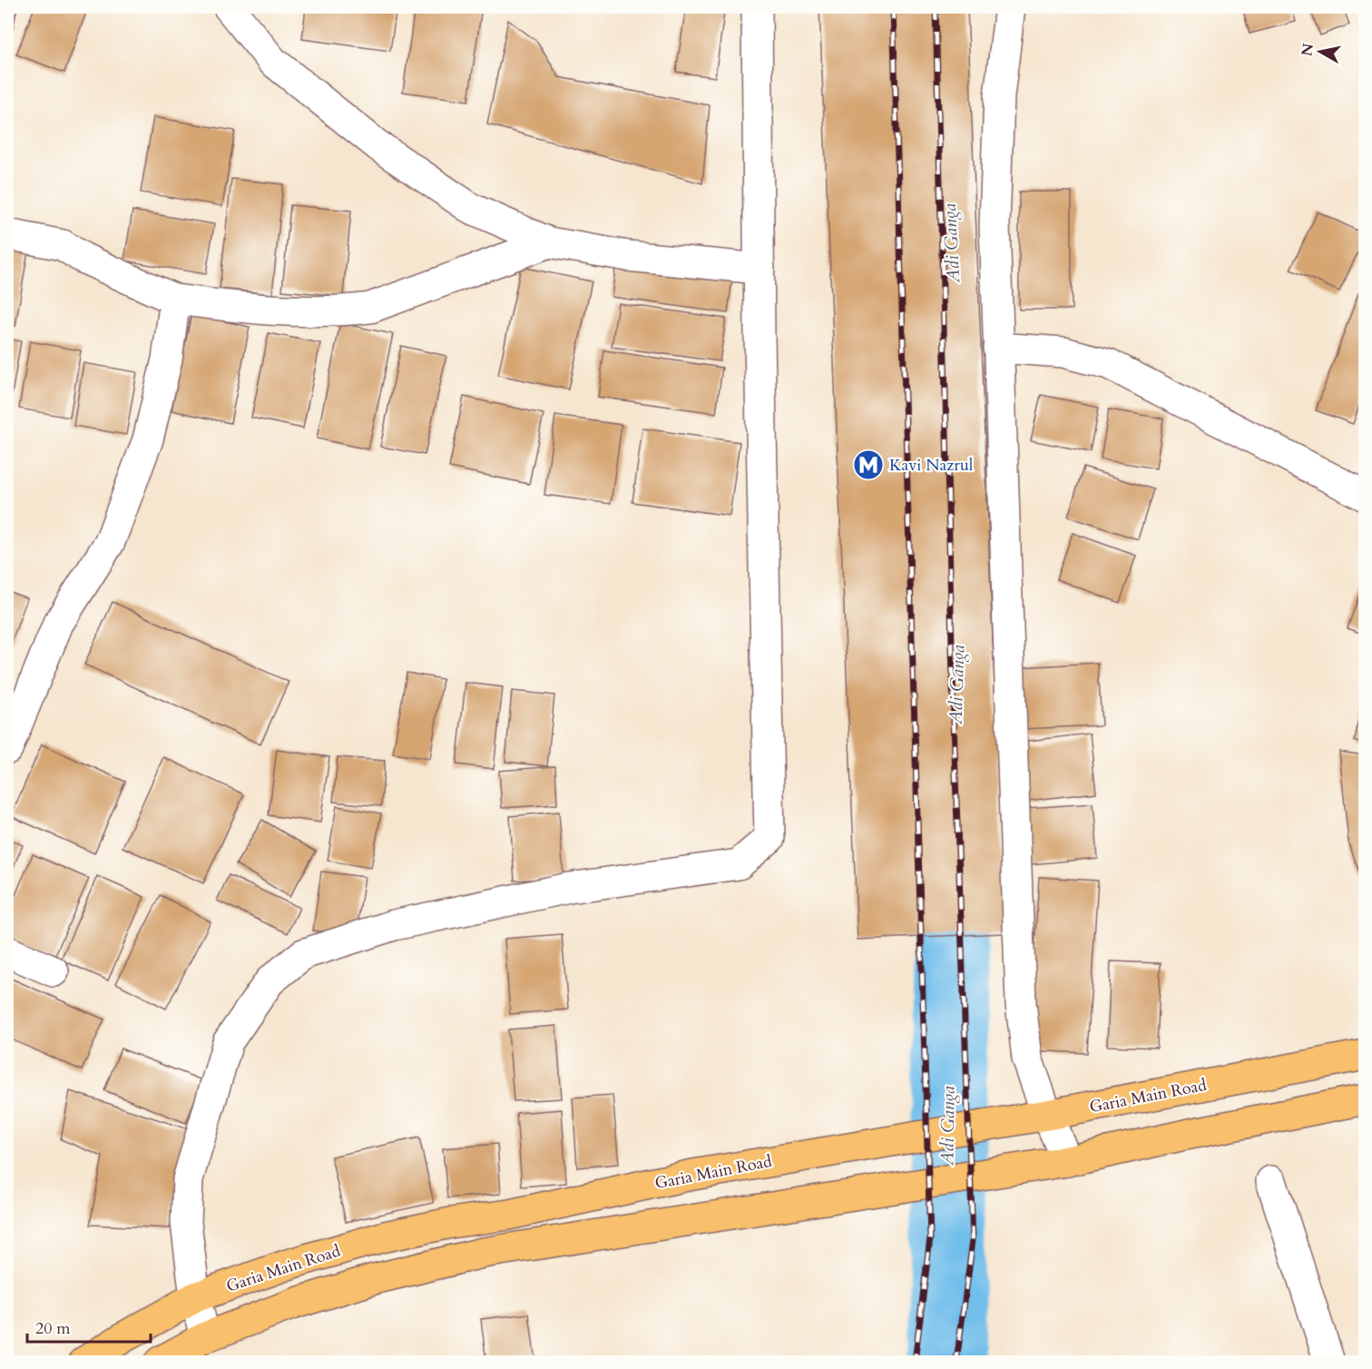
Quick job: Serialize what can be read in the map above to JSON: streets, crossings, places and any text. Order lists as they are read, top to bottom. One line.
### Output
{"streets":{"main road":["Garia Main Road"]},"water":["Adi Ganga"],"places":{"metro station":["Kavi Nazrul"]},"scale_bar":"20 m","north":"left"}
